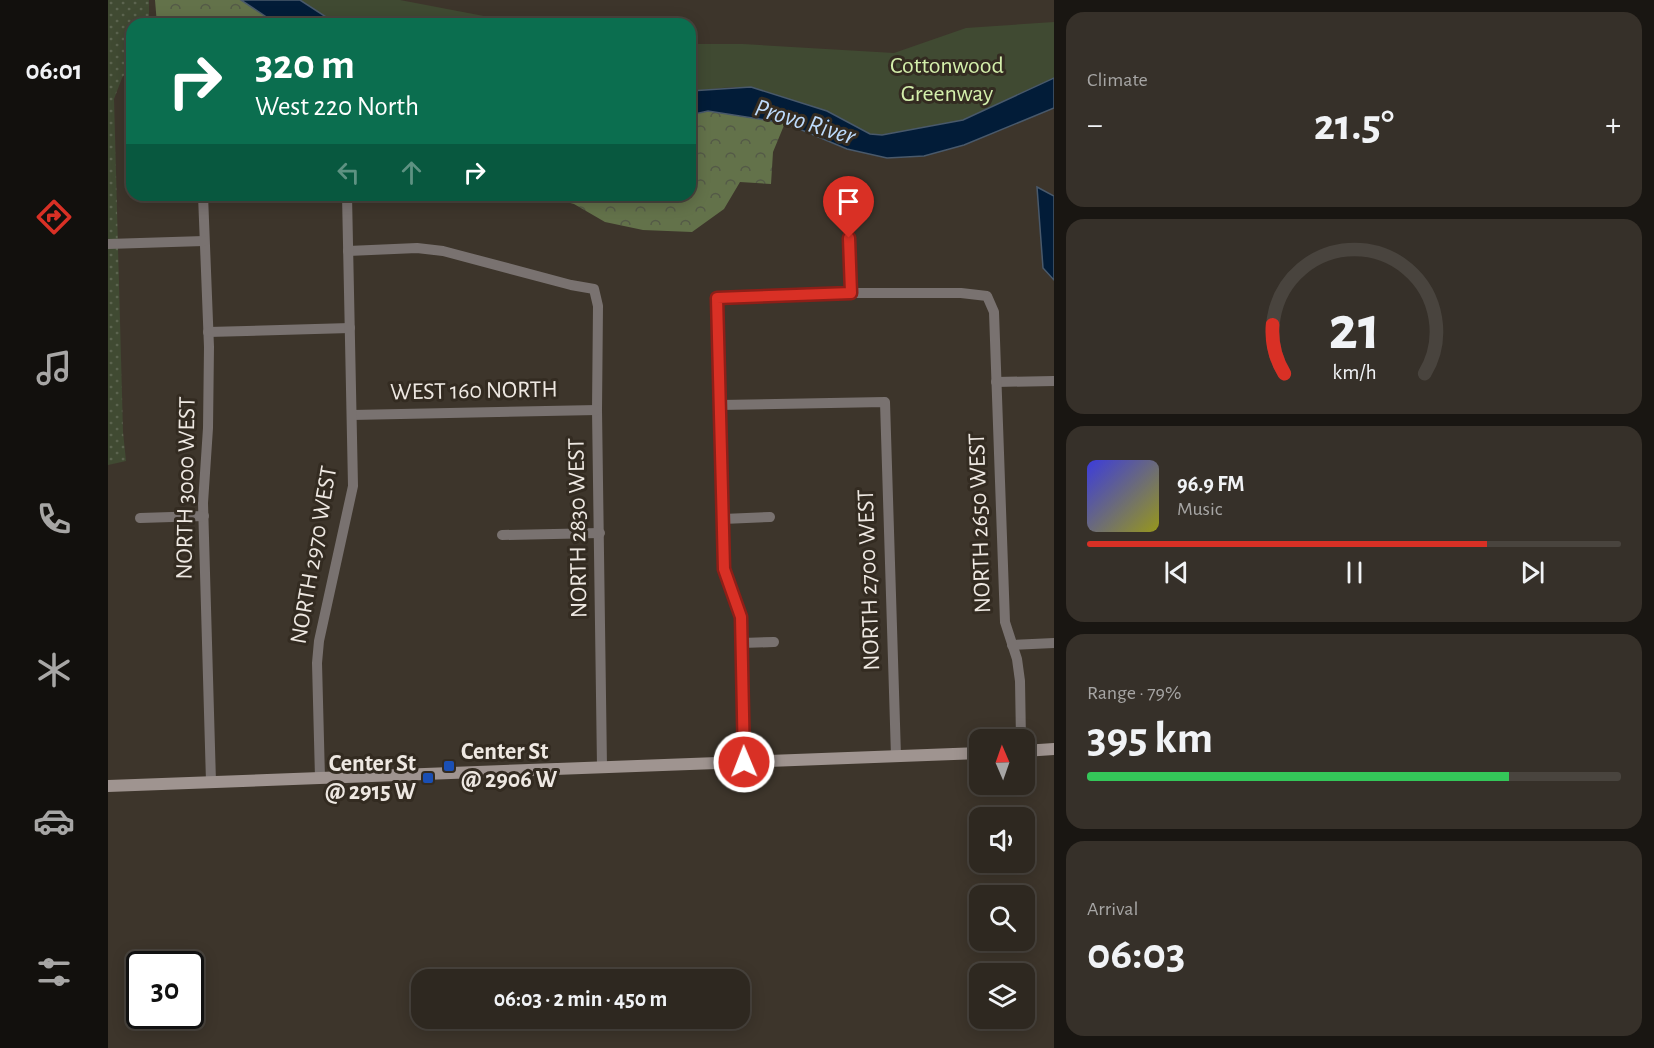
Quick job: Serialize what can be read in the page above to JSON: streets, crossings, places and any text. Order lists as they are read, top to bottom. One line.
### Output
{"streets":{"street":["WEST 160 NORTH","NORTH 3000 WEST","NORTH 2650 WEST","NORTH 2830 WEST","NORTH 2970 WEST","NORTH 2700 WEST"]},"crossings":[["WEST 160 NORTH","NORTH 2830 WEST"],["WEST 160 NORTH","NORTH 2970 WEST"],["NORTH 2830 WEST","NORTH 2970 WEST"]],"water":["Provo River"],"parks":["Cottonwood Greenway"],"places":{"transit":["Center St @ 2906 W","Center St @ 2915 W"]},"north":"top","page":{"tabs":"06:01","tile":["Climate",["Range · 79%","395 km"],["Arrival","06:03"]],"turn":["320 m","West 220 North"],"heat":["−","21.5°","+"],"song":["96.9 FM","Music"],"limit":"30","trip":"06:03 · 2 min · 450 m","gauge":["21","km/h"]}}
